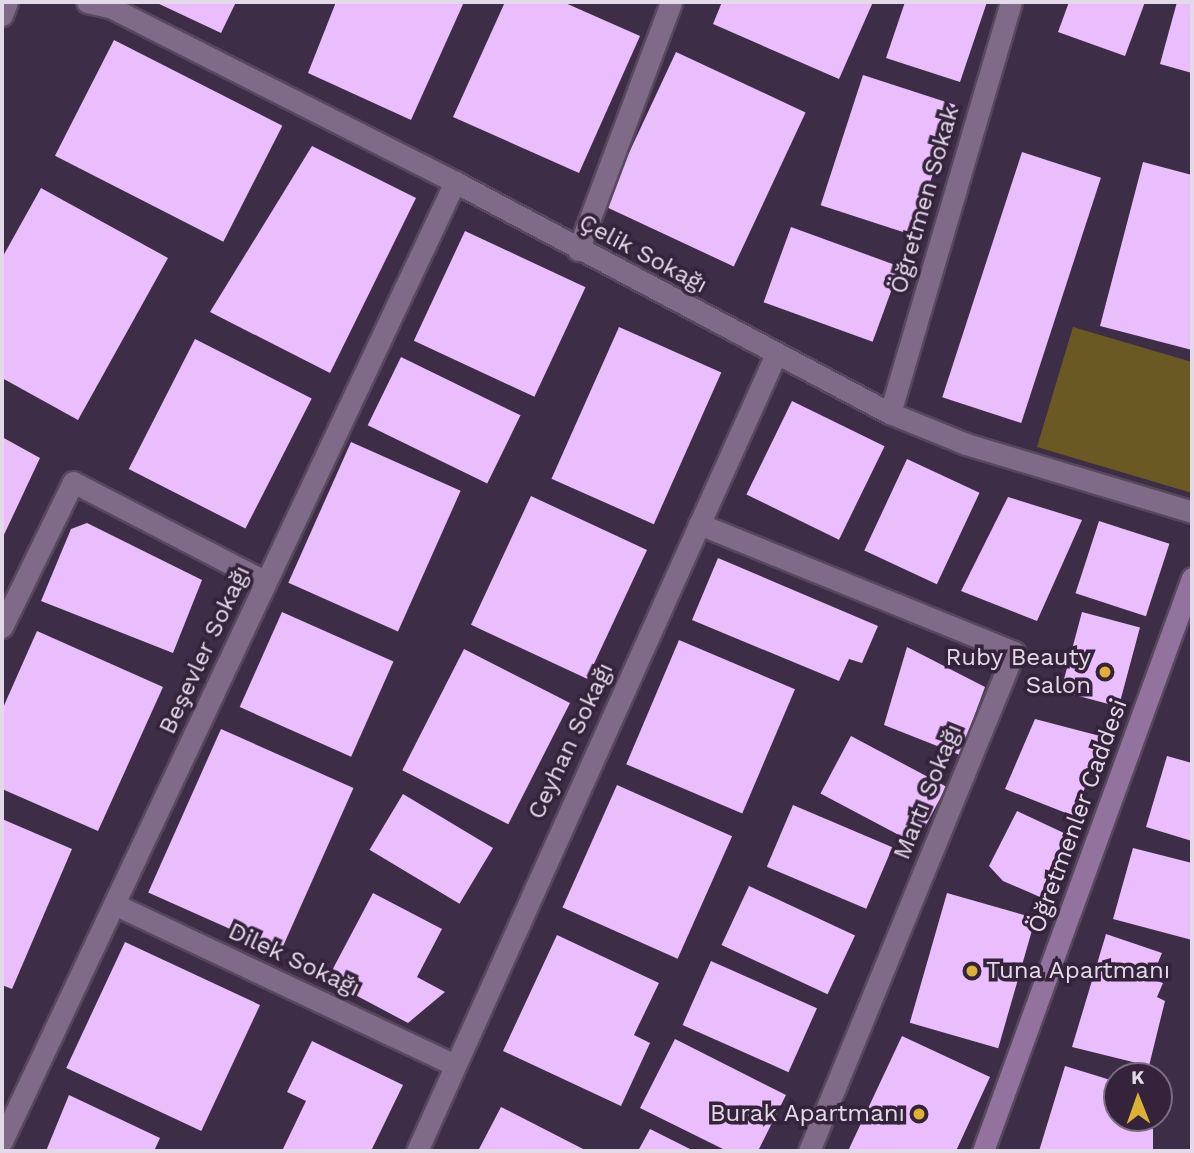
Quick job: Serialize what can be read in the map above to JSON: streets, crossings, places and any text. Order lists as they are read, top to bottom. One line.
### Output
{"streets":{"main road":["Öğretmenler Caddesi"],"street":["Öğretmen Sokak","Çelik Sokağı","Beşevler Sokağı","Ceyhan Sokağı","Martı Sokağı","Dilek Sokağı"]},"crossings":[["Öğretmen Sokak","Çelik Sokağı"],["Çelik Sokağı","Beşevler Sokağı"],["Çelik Sokağı","Ceyhan Sokağı"],["Beşevler Sokağı","Dilek Sokağı"],["Ceyhan Sokağı","Martı Sokağı"],["Ceyhan Sokağı","Dilek Sokağı"]],"places":["Ruby Beauty Salon","Tuna Apartmanı","Burak Apartmanı"],"north":"top"}
